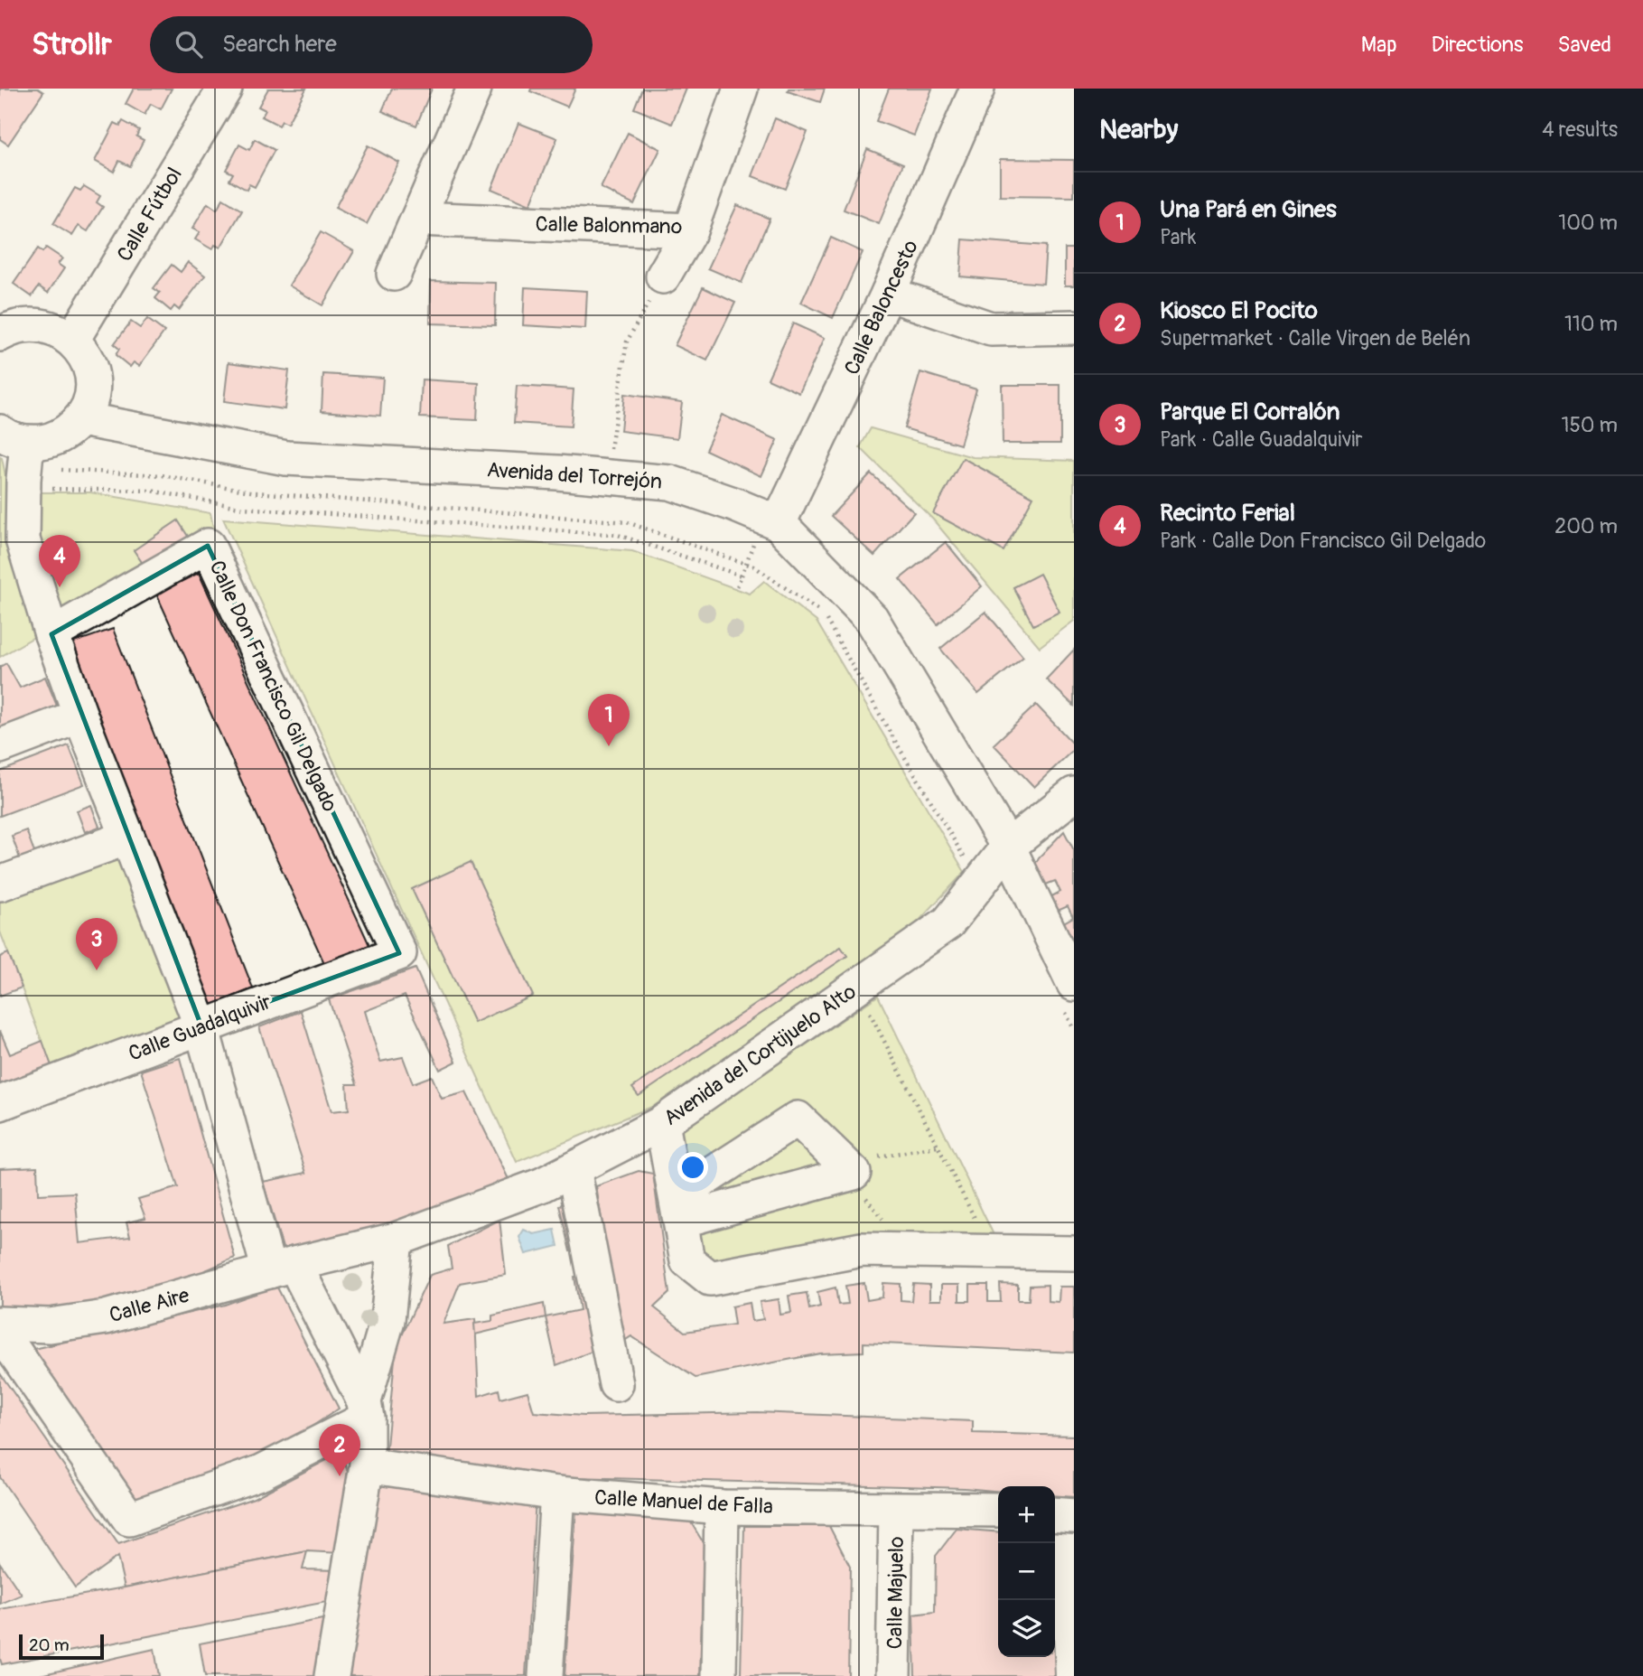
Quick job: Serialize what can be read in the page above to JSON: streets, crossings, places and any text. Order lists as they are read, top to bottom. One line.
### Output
{"streets":{"street":["Calle Fútbol","Calle Balonmano","Calle Baloncesto","Avenida del Torrejón","Calle Don Francisco Gil Delgado","Calle Guadalquivir","Avenida del Cortijuelo Alto","Calle Aire","Calle Manuel de Falla","Calle Majuelo"]},"crossings":[["Calle Baloncesto","Avenida del Torrejón"],["Avenida del Torrejón","Avenida del Cortijuelo Alto"],["Calle Don Francisco Gil Delgado","Calle Guadalquivir"],["Avenida del Cortijuelo Alto","Calle Aire"],["Calle Manuel de Falla","Calle Majuelo"]],"scale_bar":"20 m","page":{"header":"Strollr","search":"Search here","nav":["Map","Directions","Saved"],"heading":["Nearby","4 results"],"list":[{"mark":"1","name":"Una Pará en Gines","note":"Park","value":"100 m"},{"mark":"2","name":"Kiosco El Pocito","note":"Supermarket · Calle Virgen de Belén","value":"110 m"},{"mark":"3","name":"Parque El Corralón","note":"Park · Calle Guadalquivir","value":"150 m"},{"mark":"4","name":"Recinto Ferial","note":"Park · Calle Don Francisco Gil Delgado","value":"200 m"}],"pins":["4","1","3","2"],"map_buttons":["+","−"],"scale":"20 m"}}
